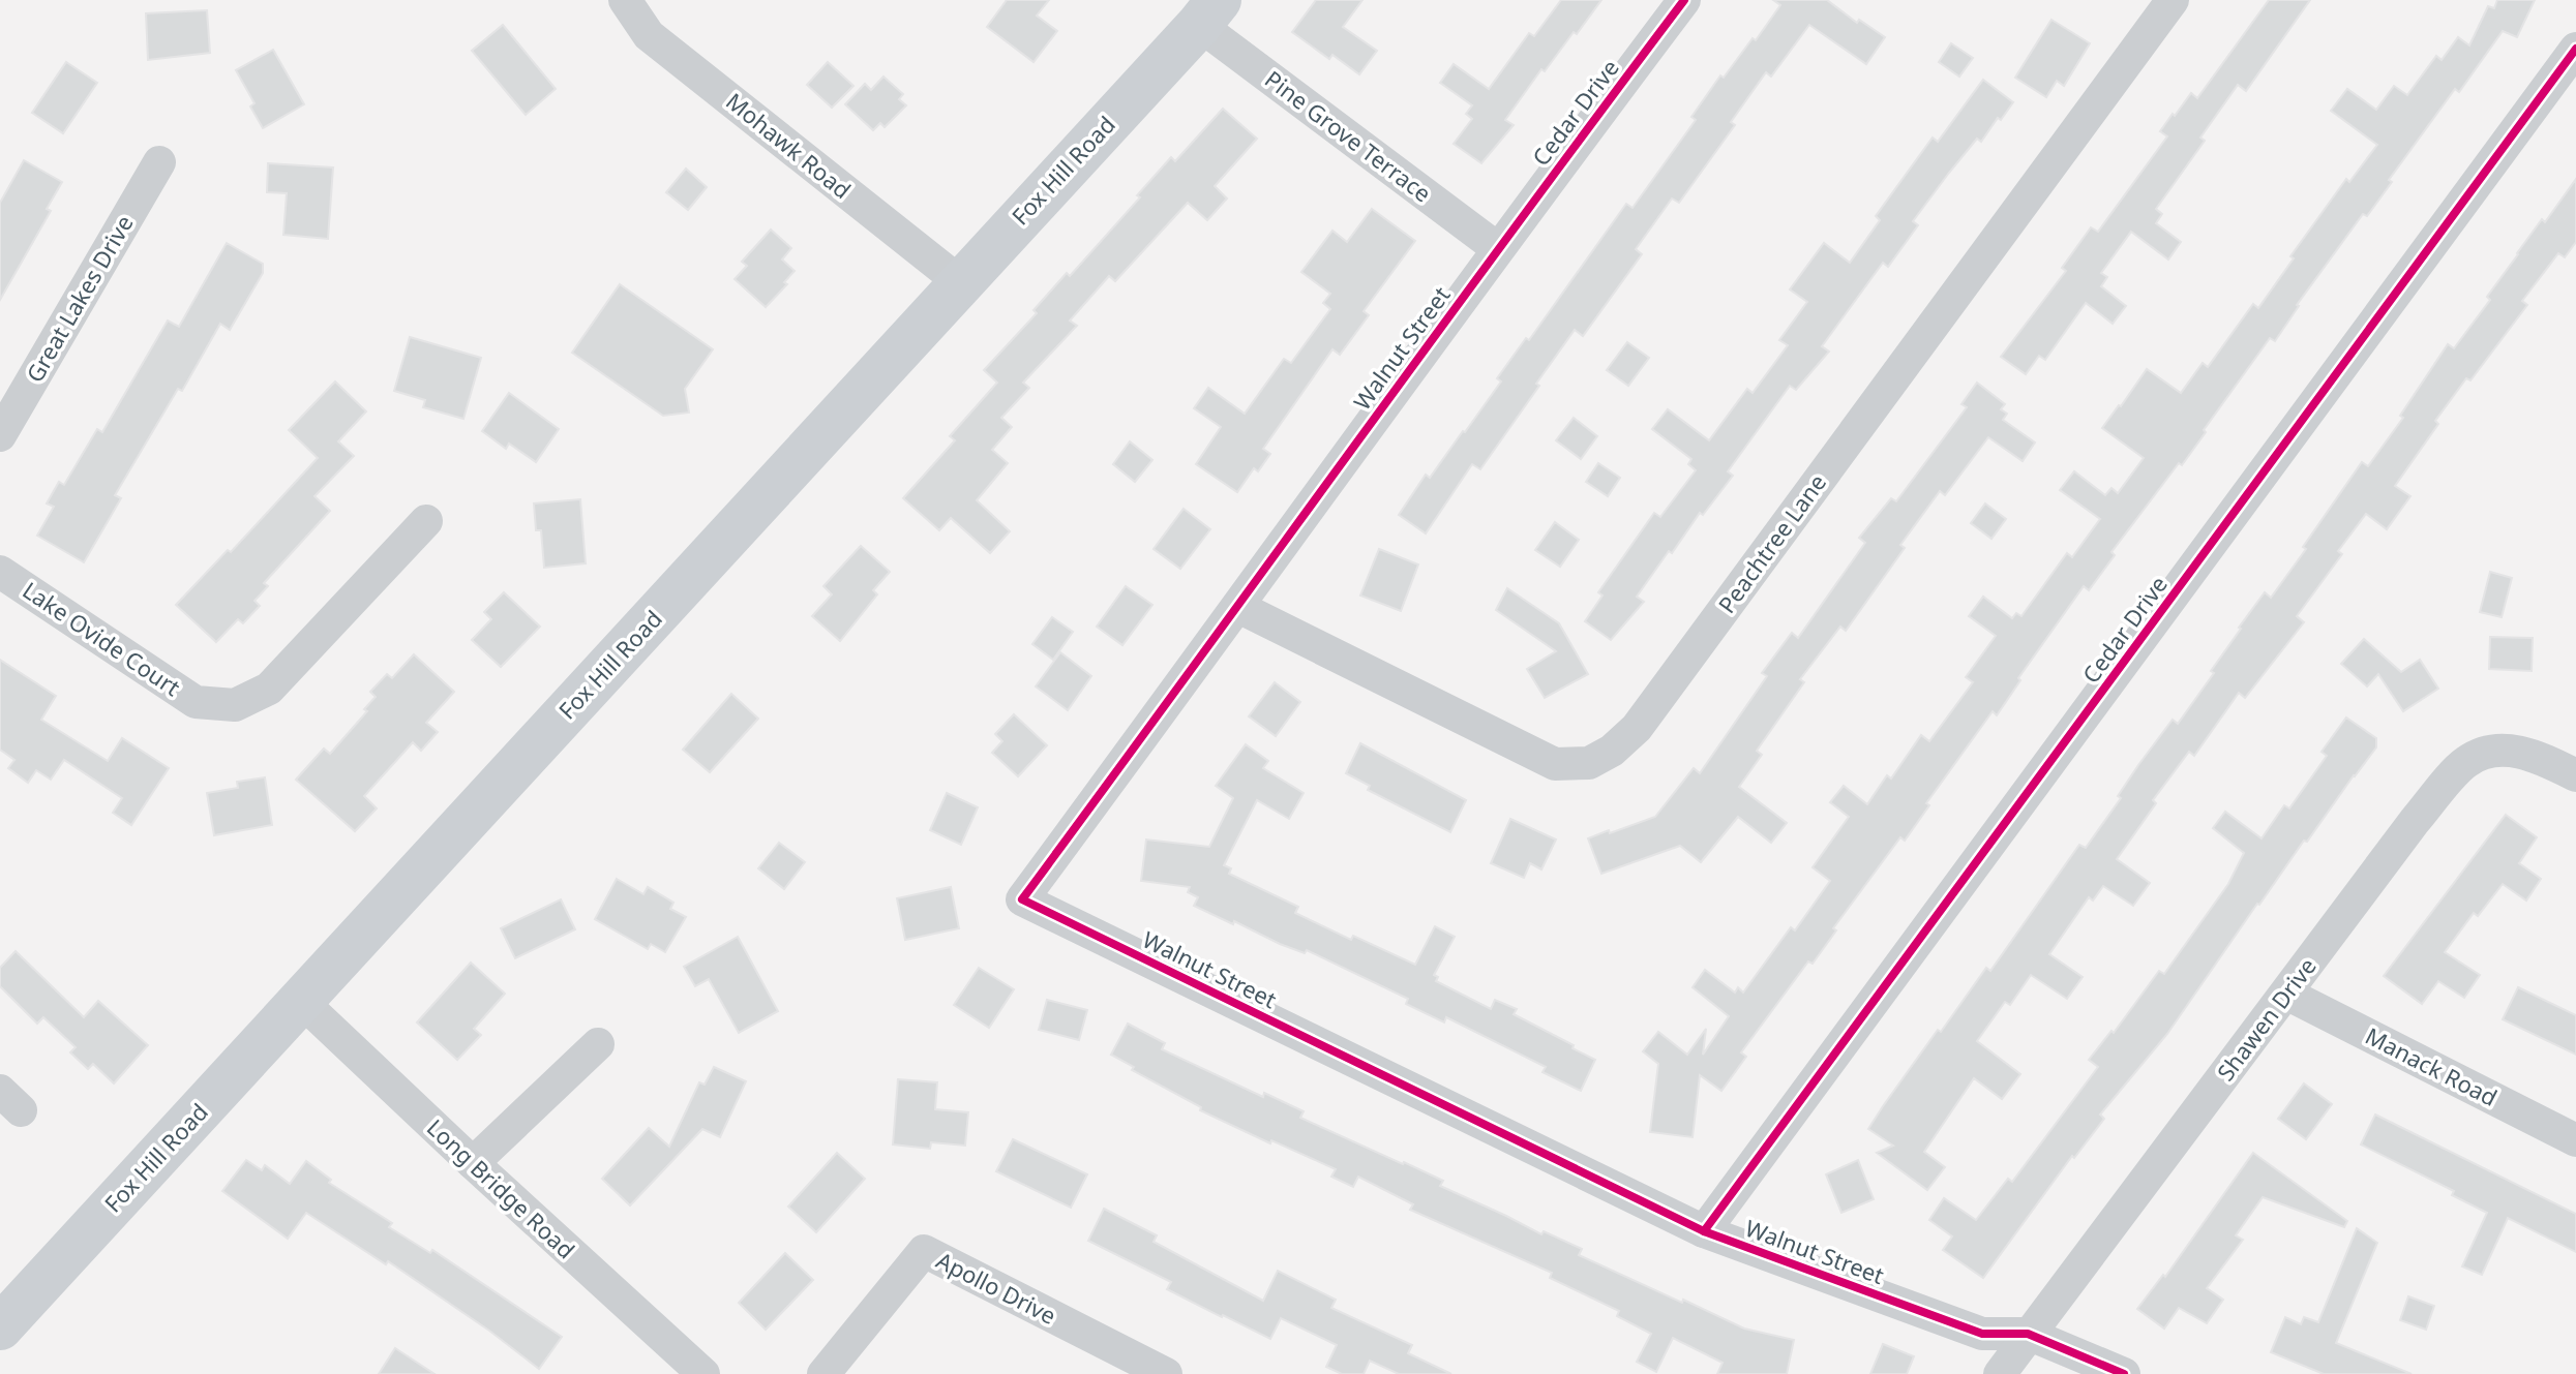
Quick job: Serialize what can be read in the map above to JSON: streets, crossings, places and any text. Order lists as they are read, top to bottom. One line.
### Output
{"streets":{"main road":["Fox Hill Road"],"street":["Cedar Drive","Pine Grove Terrace","Mohawk Road","Great Lakes Drive","Walnut Street","Peachtree Lane","Lake Ovide Court","Shawen Drive","Manack Road","Long Bridge Road","Apollo Drive"]},"crossings":[["Cedar Drive","Pine Grove Terrace"],["Cedar Drive","Walnut Street"],["Pine Grove Terrace","Fox Hill Road"],["Pine Grove Terrace","Walnut Street"],["Mohawk Road","Fox Hill Road"],["Fox Hill Road","Long Bridge Road"],["Walnut Street","Peachtree Lane"],["Walnut Street","Shawen Drive"],["Shawen Drive","Manack Road"]]}
